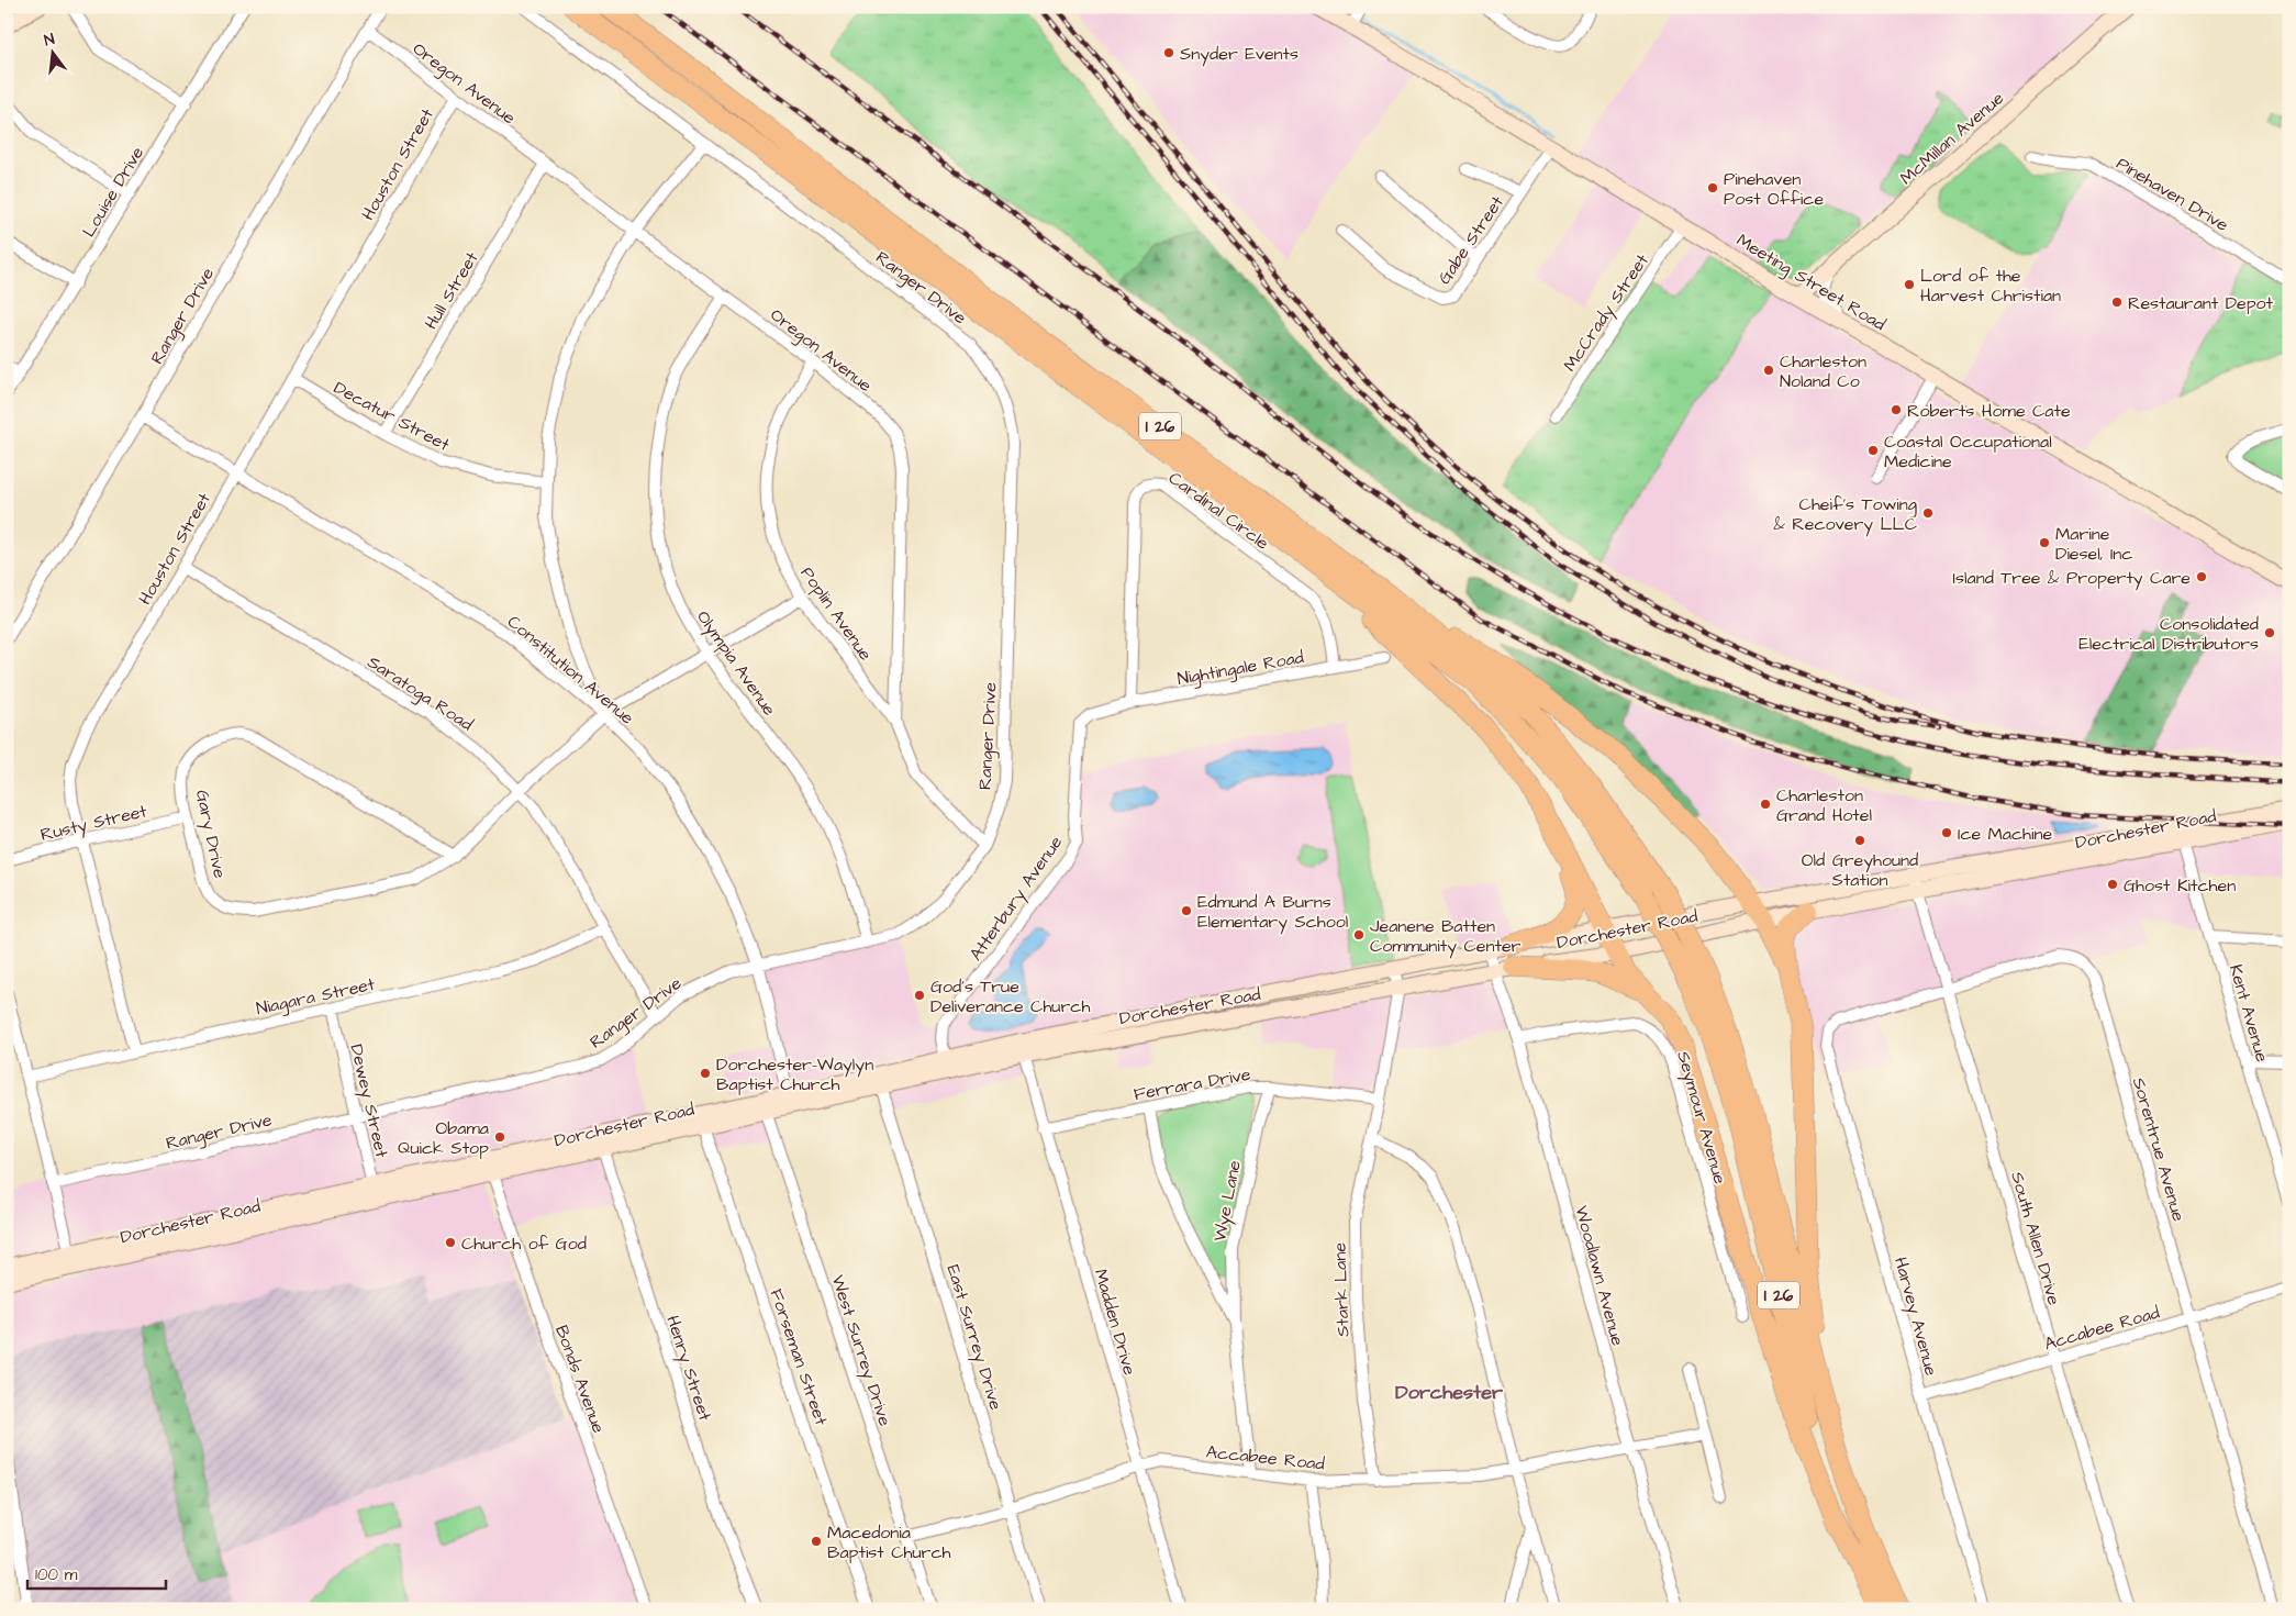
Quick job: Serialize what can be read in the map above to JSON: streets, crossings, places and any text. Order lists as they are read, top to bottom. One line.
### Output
{"streets":{"highway":["I 26"],"main road":["McMillan Avenue","Meeting Street Road","Dorchester Road"],"street":["Oregon Avenue","Houston Street","Louise Drive","Pinehaven Drive","Gabe Street","Ranger Drive","Hull Street","McCrady Street","Decatur Street","Cardinal Circle","Poplin Avenue","Olympia Avenue","Nightingale Road","Constitution Avenue","Saratoga Road","Rusty Street","Gary Drive","Atterbury Avenue","Niagara Street","Kent Avenue","Ferrara Drive","Dewey Street","Seymour Avenue","Sorentrue Avenue","Wye Lane","South Allen Drive","Woodlawn Avenue","Stark Lane","Harvey Avenue","Madden Drive","Accabee Road","East Surrey Drive","West Surrey Drive","Forseman Street","Henry Street","Bonds Avenue"]},"crossings":[["Oregon Avenue","Houston Street"],["Oregon Avenue","Ranger Drive"],["Oregon Avenue","Hull Street"],["Oregon Avenue","Poplin Avenue"],["Oregon Avenue","Olympia Avenue"],["McMillan Avenue","Meeting Street Road"],["Houston Street","Decatur Street"],["Houston Street","Constitution Avenue"],["Houston Street","Saratoga Road"],["Houston Street","Rusty Street"],["Houston Street","Niagara Street"],["Gabe Street","Meeting Street Road"],["Meeting Street Road","McCrady Street"],["Ranger Drive","Olympia Avenue"],["Ranger Drive","Constitution Avenue"],["Ranger Drive","Saratoga Road"],["Ranger Drive","Dewey Street"],["Hull Street","Decatur Street"],["Cardinal Circle","Nightingale Road"],["Poplin Avenue","Gary Drive"],["Olympia Avenue","Gary Drive"],["Nightingale Road","Atterbury Avenue"],["Constitution Avenue","Dorchester Road"],["Constitution Avenue","Gary Drive"],["Saratoga Road","Gary Drive"],["Saratoga Road","Niagara Street"],["Rusty Street","Gary Drive"],["Dorchester Road","Atterbury Avenue"],["Dorchester Road","Kent Avenue"],["Dorchester Road","Dewey Street"],["Dorchester Road","South Allen Drive"],["Dorchester Road","Woodlawn Avenue"],["Dorchester Road","Madden Drive"],["Dorchester Road","East Surrey Drive"],["Dorchester Road","West Surrey Drive"],["Dorchester Road","Forseman Street"],["Dorchester Road","Henry Street"],["Dorchester Road","Bonds Avenue"],["Niagara Street","Dewey Street"],["Ferrara Drive","Wye Lane"],["Ferrara Drive","Stark Lane"],["Ferrara Drive","Madden Drive"],["Seymour Avenue","Woodlawn Avenue"],["Sorentrue Avenue","South Allen Drive"],["Sorentrue Avenue","Harvey Avenue"],["Sorentrue Avenue","Accabee Road"],["Wye Lane","Accabee Road"],["South Allen Drive","Accabee Road"],["Woodlawn Avenue","Accabee Road"],["Stark Lane","Accabee Road"],["Harvey Avenue","Accabee Road"],["Madden Drive","Accabee Road"],["Accabee Road","East Surrey Drive"],["Accabee Road","West Surrey Drive"]],"districts":["Dorchester"],"places":["Snyder Events","Pinehaven Post Office","Lord of the Harvest Christian","Restaurant Depot","Charleston Noland Co","Roberts Home Cate","Coastal Occupational Medicine","Cheif's Towing & Recovery LLC","Marine Diesel, Inc","Island Tree & Property Care","Consolidated Electrical Distributors","Charleston Grand Hotel","Ice Machine","Old Greyhound Station","Ghost Kitchen","Edmund A Burns Elementary School","Jeanene Batten Community Center","God's True Deliverance Church","Dorchester-Waylyn Baptist Church","Obama Quick Stop","Church of God","Macedonia Baptist Church"],"scale_bar":"100 m","north":"top"}
